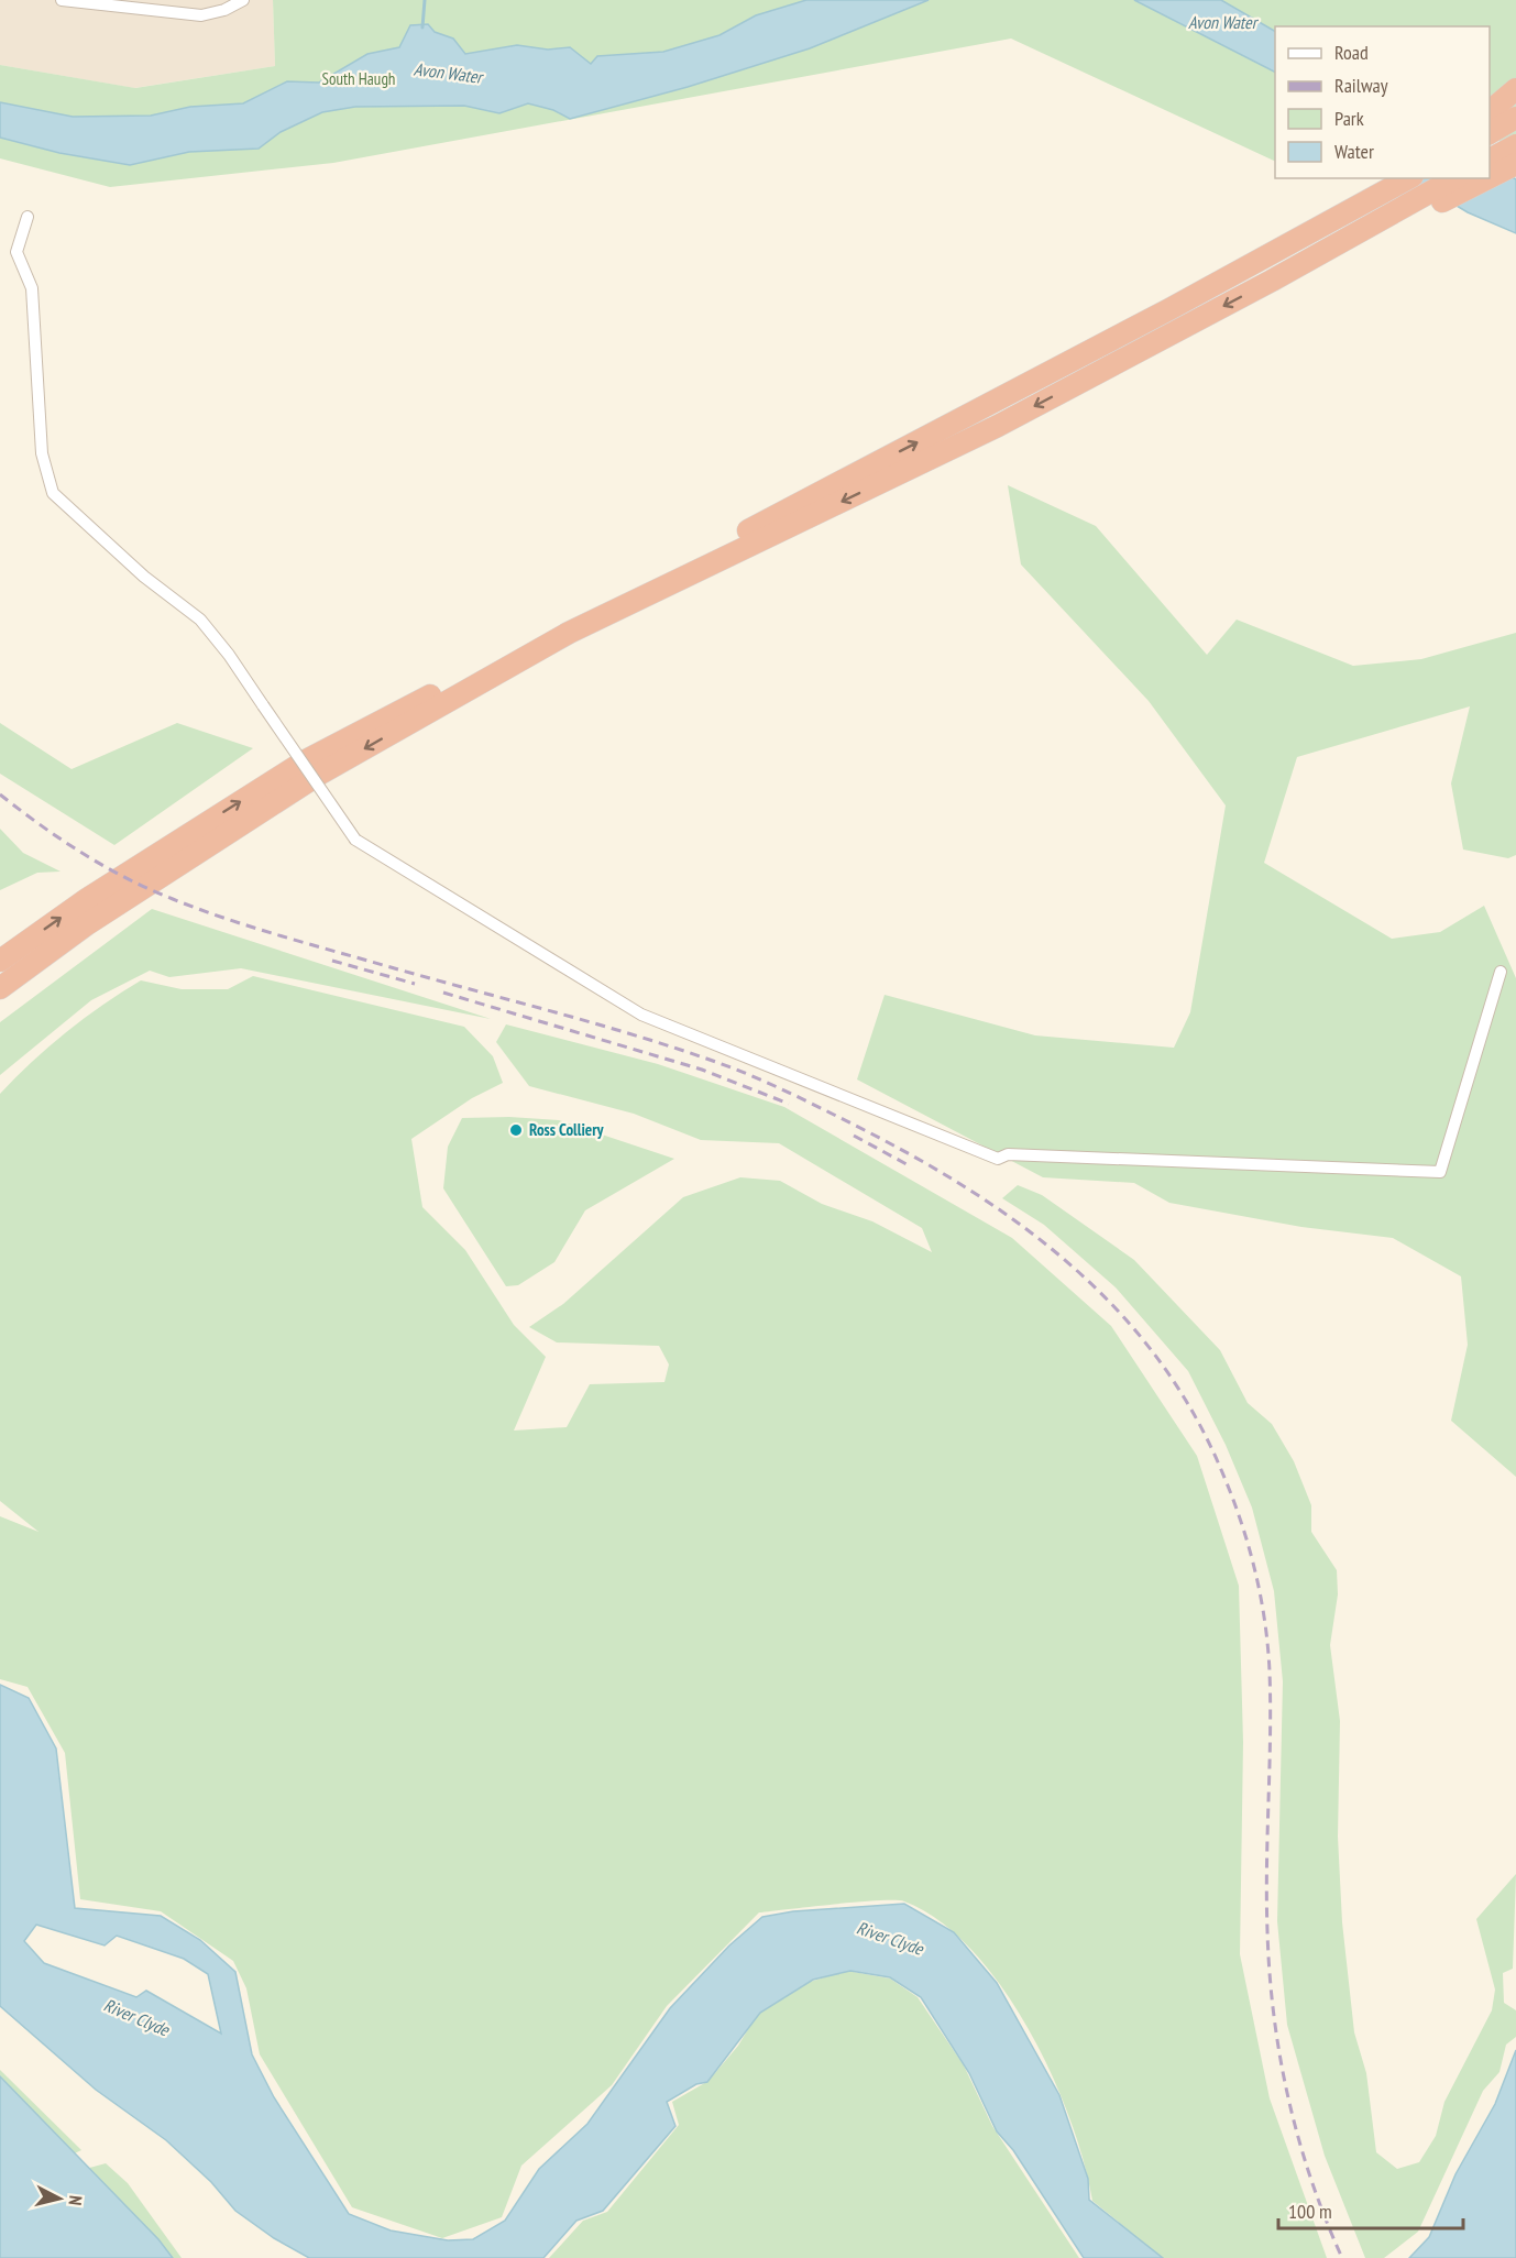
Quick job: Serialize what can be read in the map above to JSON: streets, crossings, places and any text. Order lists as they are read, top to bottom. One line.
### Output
{"water":["Avon Water","River Clyde"],"parks":["South Haugh"],"places":["Ross Colliery"],"legend":["Road","Railway","Park","Water"],"scale_bar":"100 m","north":"right"}
